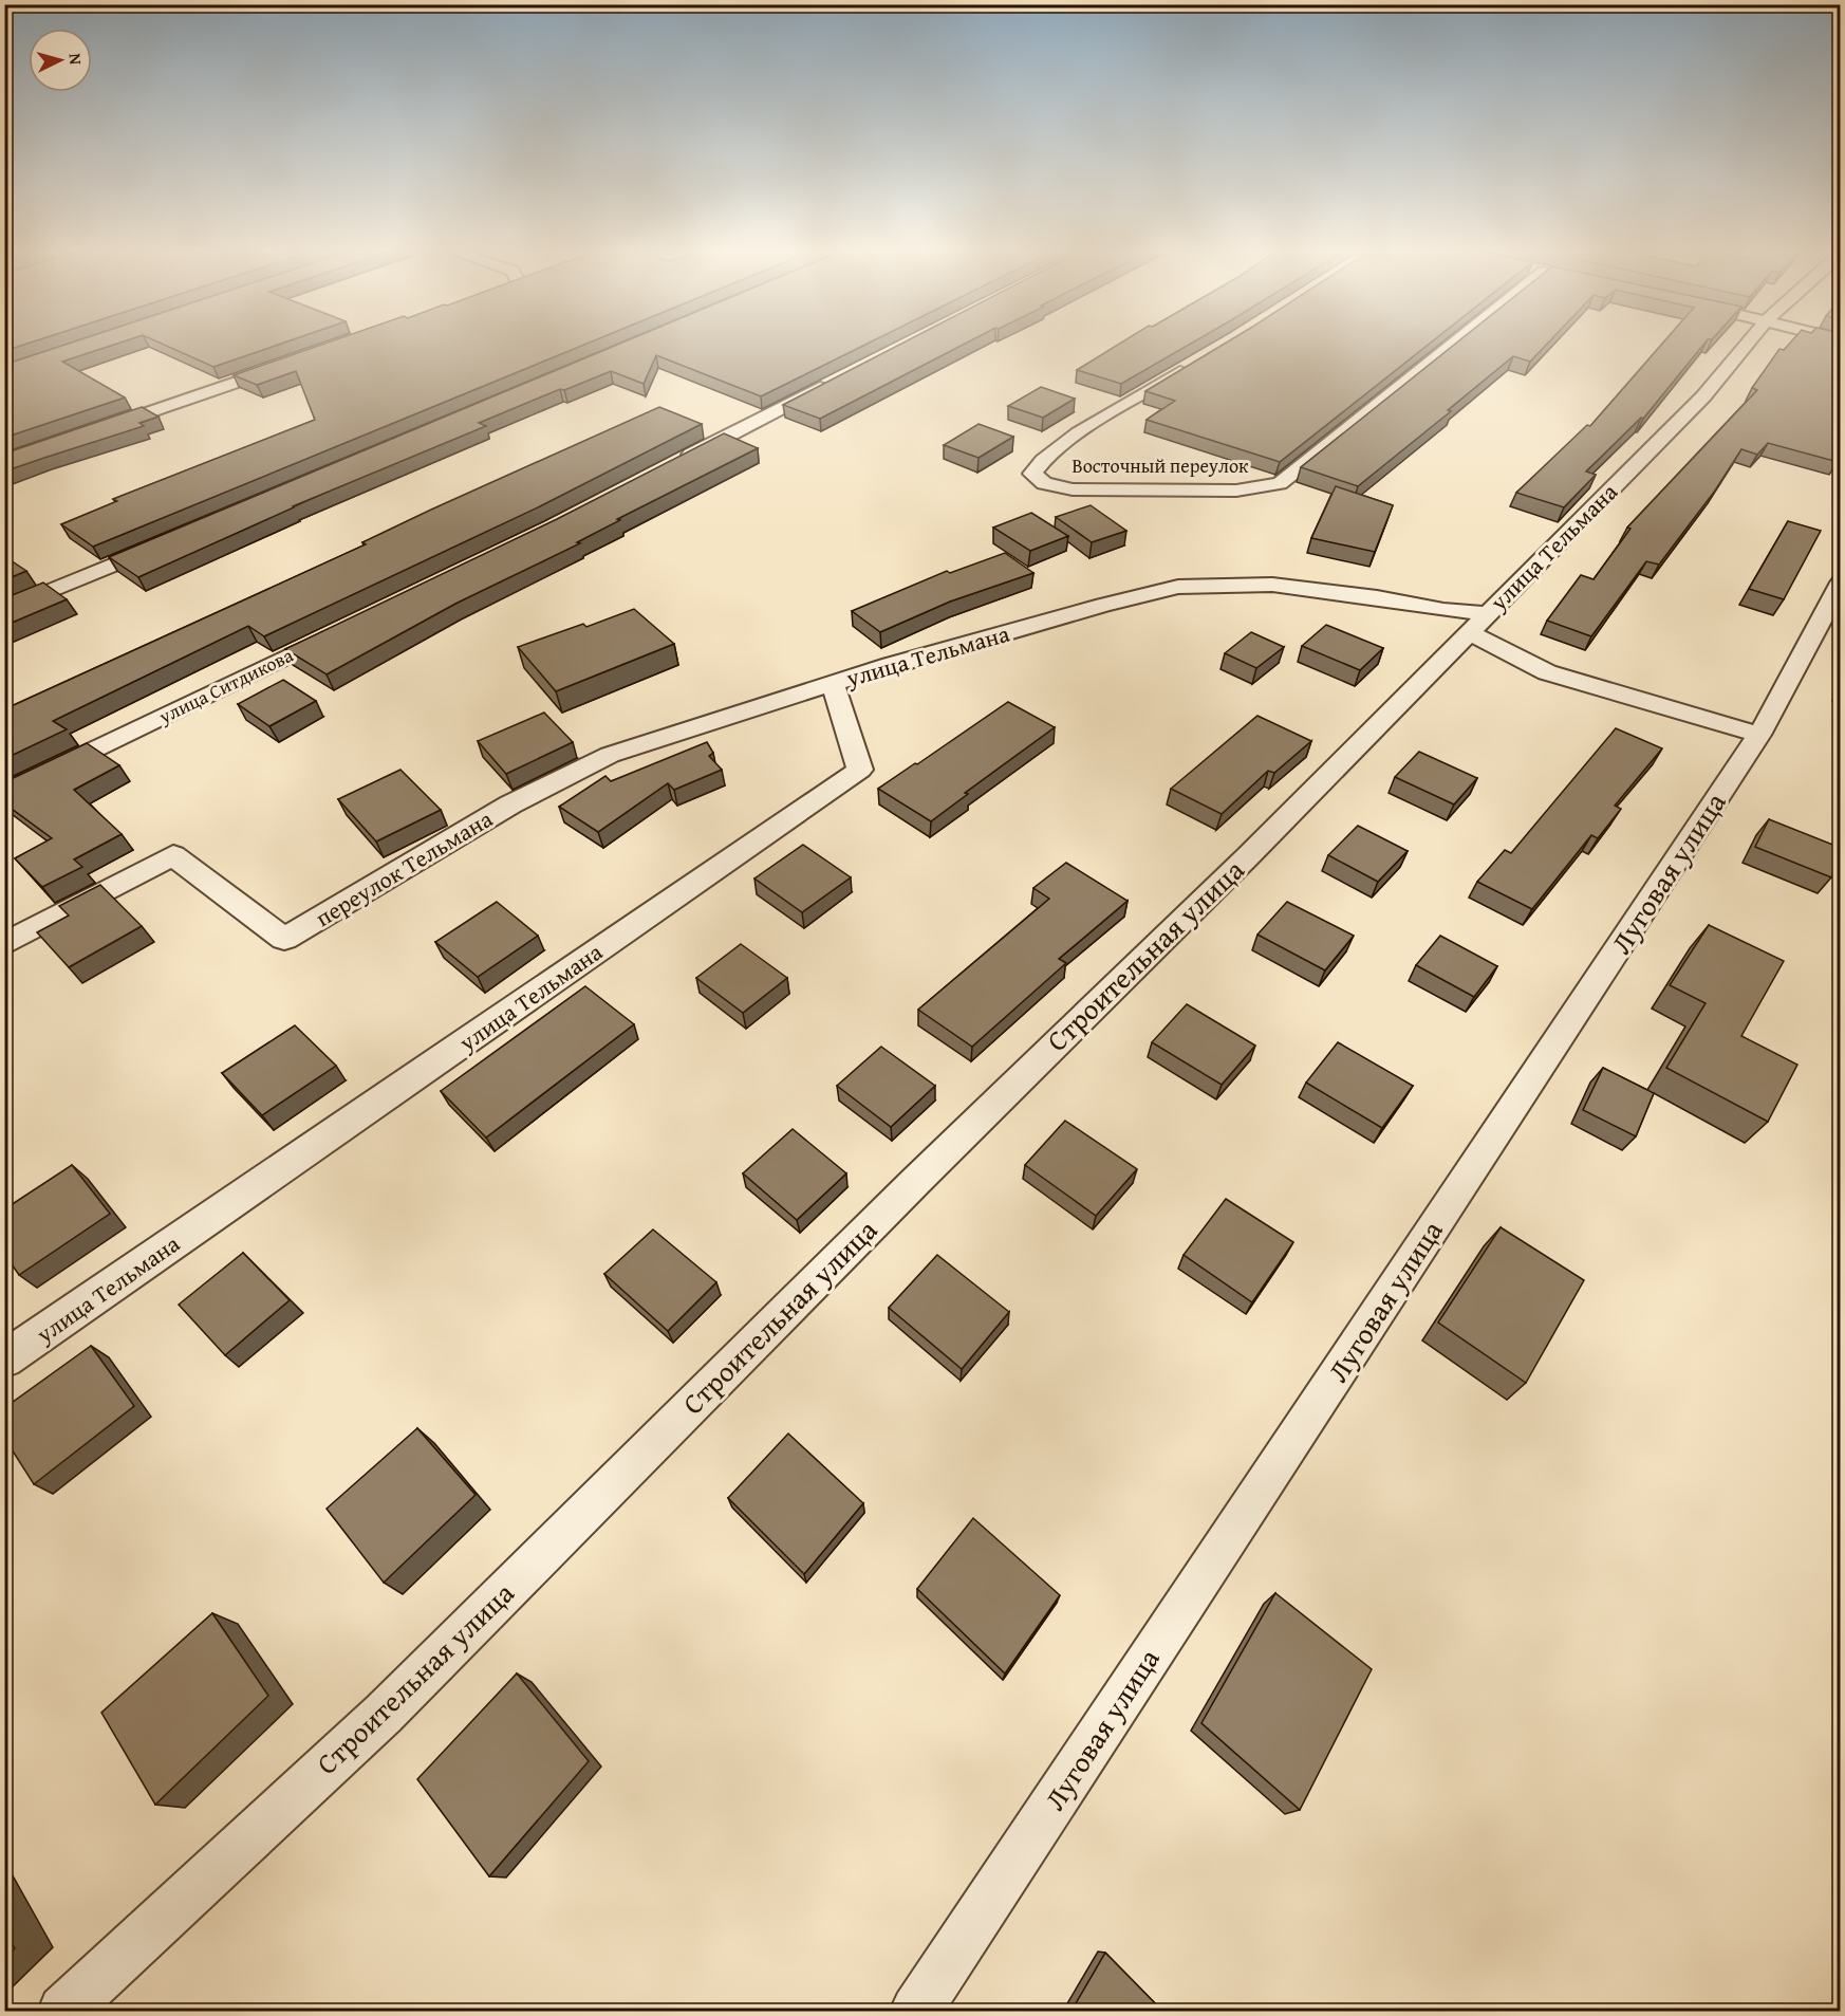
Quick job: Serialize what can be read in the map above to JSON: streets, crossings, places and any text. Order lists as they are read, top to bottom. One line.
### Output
{"streets":{"street":["Восточный переулок","улица Тельмана","улица Ситдикова","переулок Тельмана","Луговая улица","Строительная улица"]},"crossings":[["улица Тельмана","переулок Тельмана"],["улица Тельмана","Строительная улица"]],"north":"right"}
